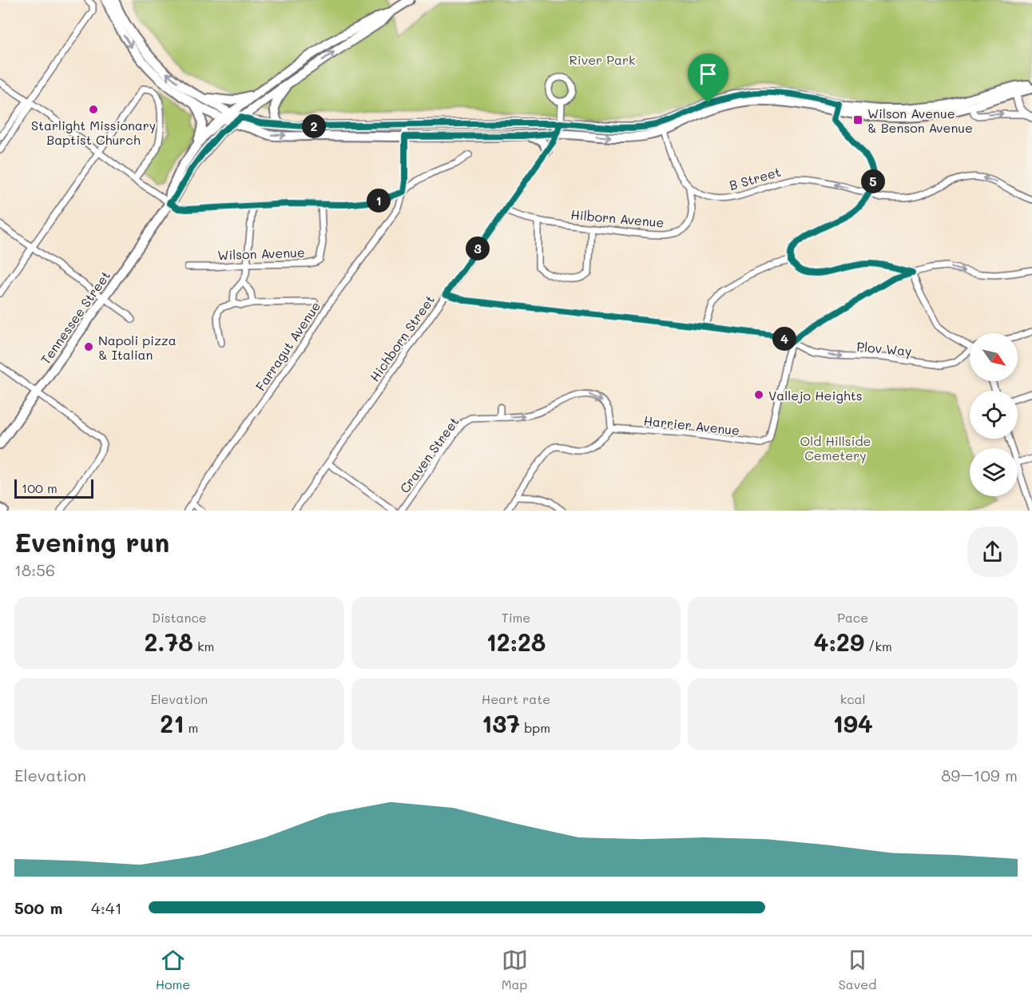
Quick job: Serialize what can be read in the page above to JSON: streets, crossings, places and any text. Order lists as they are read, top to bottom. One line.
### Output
{"streets":{"main road":["Tennessee Street"],"street":["B Street","Hilborn Avenue","Wilson Avenue","Hichborn Street","Farragut Avenue","Plov Way","Harrier Avenue","Craven Street"]},"crossings":[["B Street","Hilborn Avenue"],["Hilborn Avenue","Hichborn Street"],["Hichborn Street","Plov Way"],["Plov Way","Harrier Avenue"],["Harrier Avenue","Craven Street"]],"one_way":["B Street","Craven Street"],"parks":["River Park","Old Hillside Cemetery"],"places":{"other":["Starlight Missionary Baptist Church","Napoli pizza & Italian","Vallejo Heights"],"transit":["Wilson Avenue & Benson Avenue"]},"scale_bar":"100 m","north":"bottom right","page":{"pins":["2","5","1","3","4"],"scale":"100 m","heading":["Evening run","18:56"],"stats":[["Distance","2.78 km"],["Time","12:28"],["Pace","4:29 /km"],["Elevation","21 m"],["Heart rate","137 bpm"],["kcal","194"]],"chart":["Elevation","89–109 m"],"list":[{"name":"500 m","note":"4:41"}],"tabs":["Home","Map","Saved"]}}
